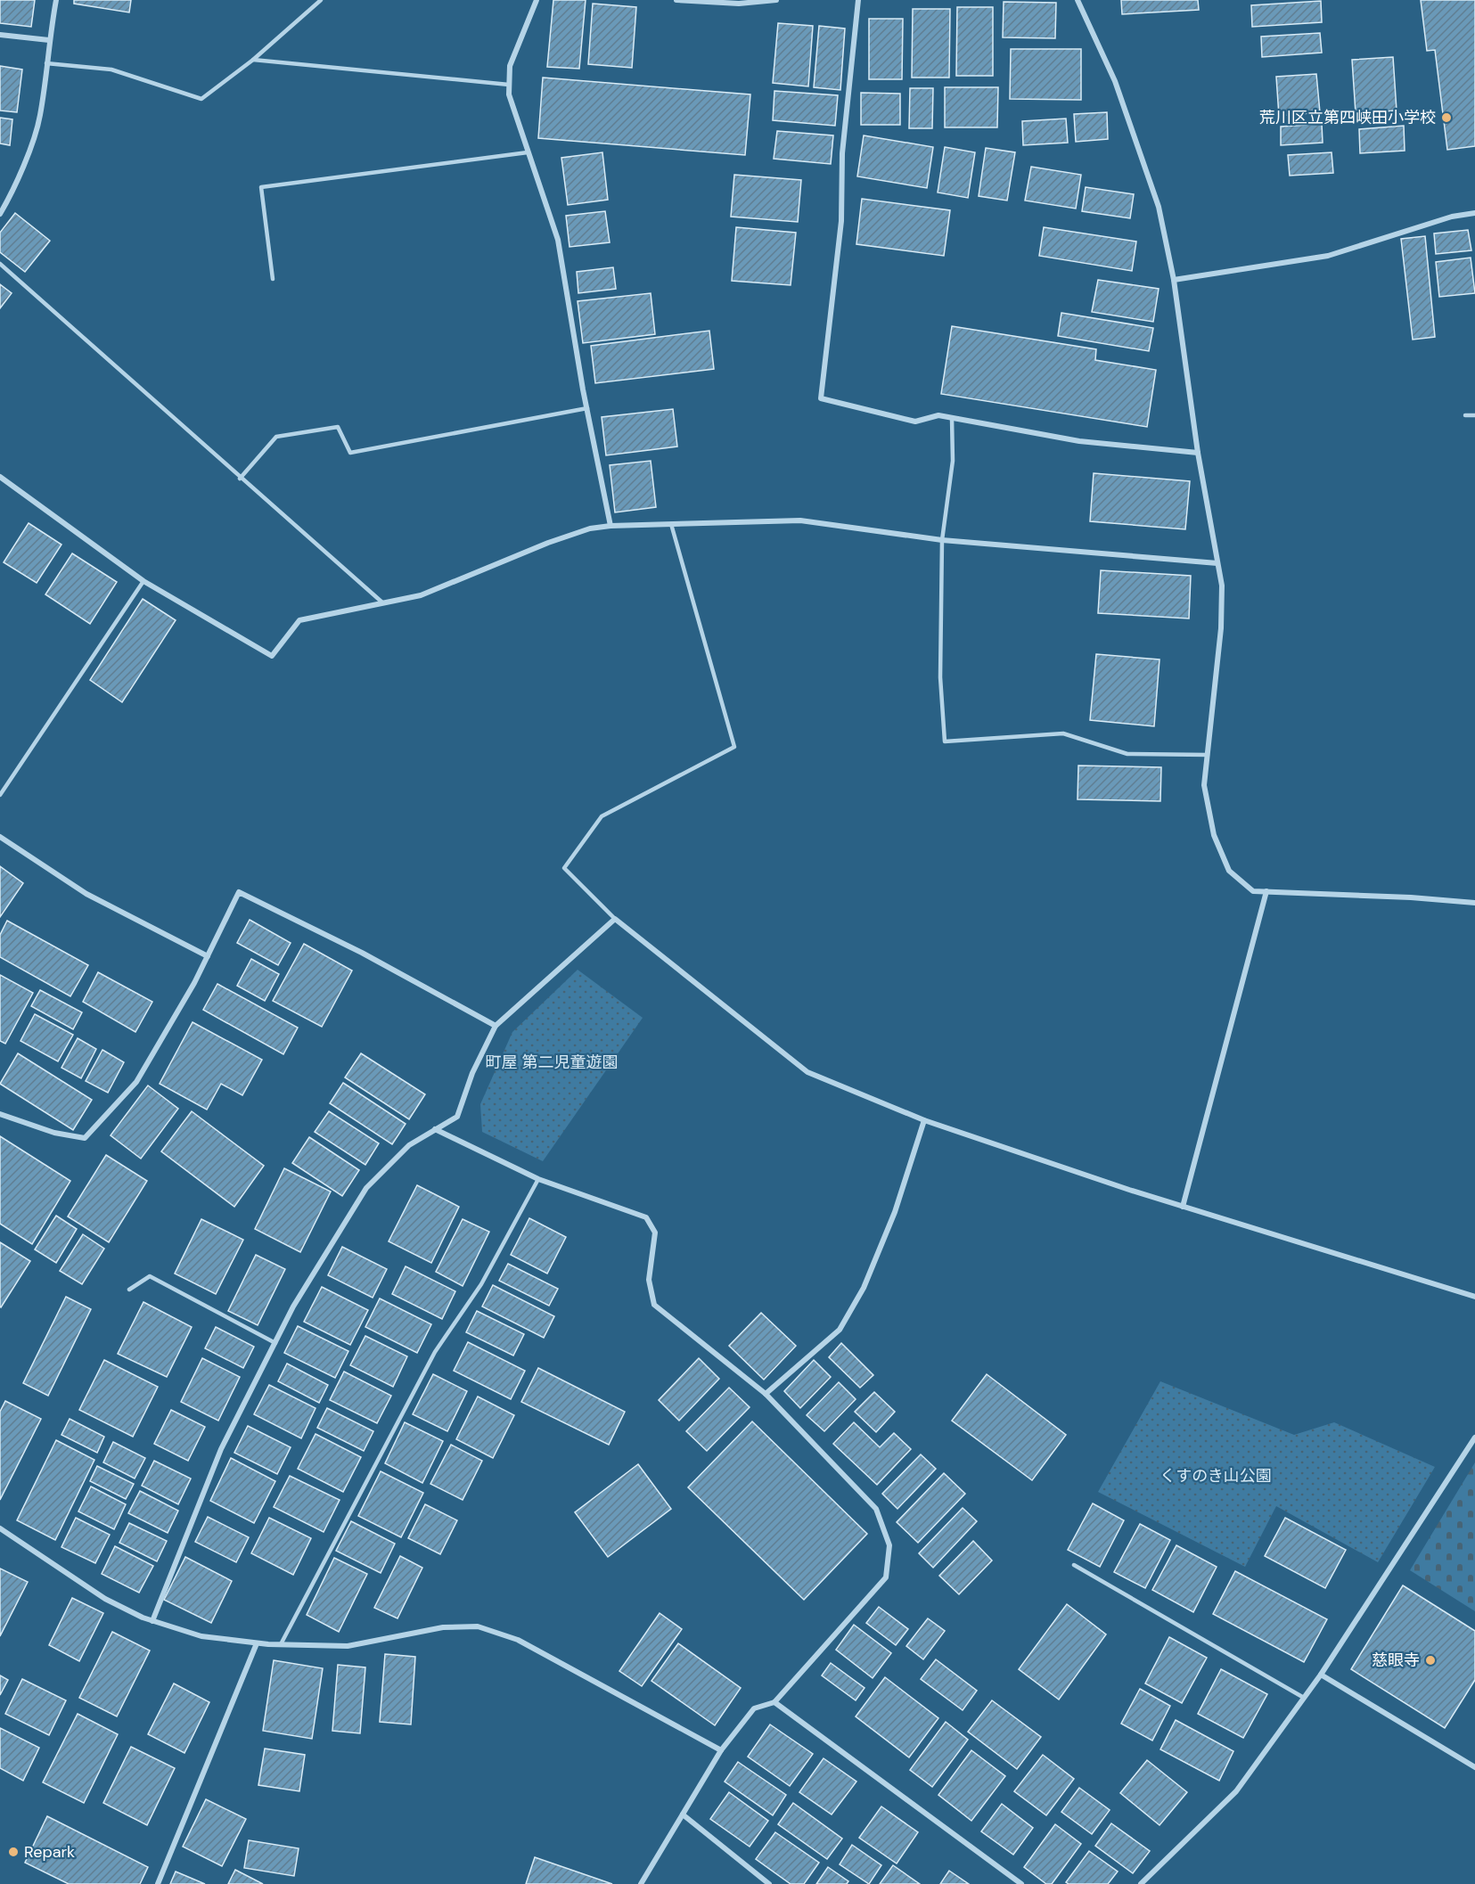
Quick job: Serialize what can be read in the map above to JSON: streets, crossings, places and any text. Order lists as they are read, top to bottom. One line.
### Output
{"parks":["町屋 第二児童遊園","くすのき山公園"],"places":["荒川区立第四峡田小学校","慈眼寺","Repark"]}
